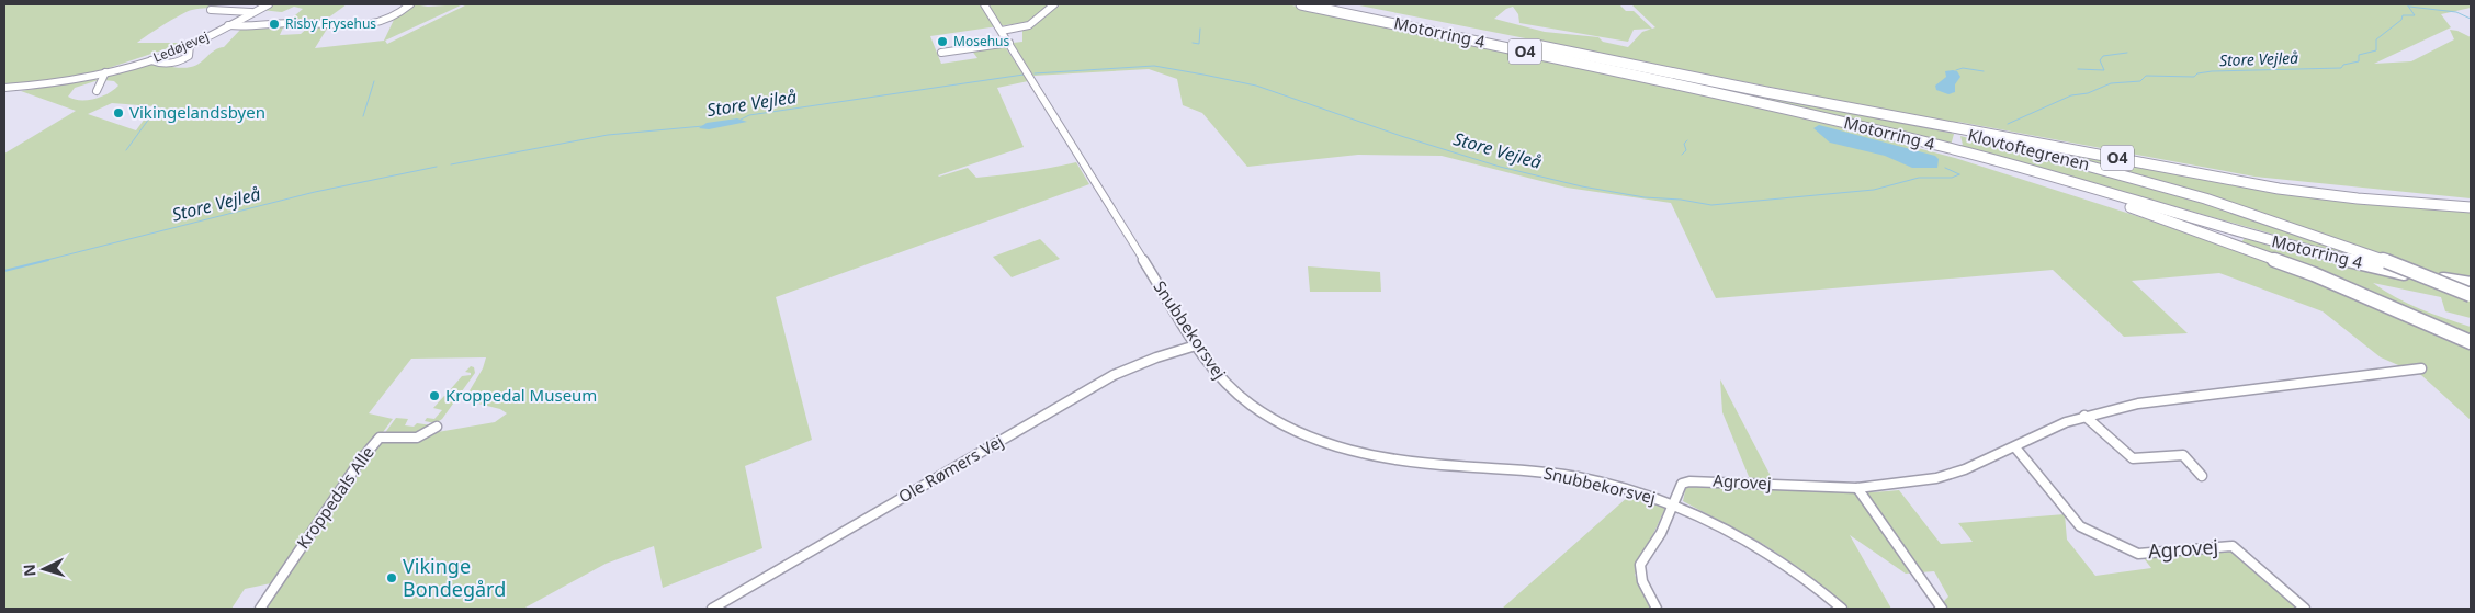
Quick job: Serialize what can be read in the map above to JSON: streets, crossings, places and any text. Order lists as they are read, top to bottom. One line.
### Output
{"streets":{"highway":["Motorring 4","O4","Klovtoftegrenen"],"street":["Ledøjevej","Snubbekorsvej","Ole Rømers Vej","Agrovej","Kroppedals Alle"]},"crossings":[["Motorring 4","Klovtoftegrenen"],["Snubbekorsvej","Ole Rømers Vej"],["Snubbekorsvej","Agrovej"]],"water":["Store Vejleå"],"places":["Risby Frysehus","Mosehus","Vikingelandsbyen","Kroppedal Museum","Vikinge Bondegård"],"north":"left"}
